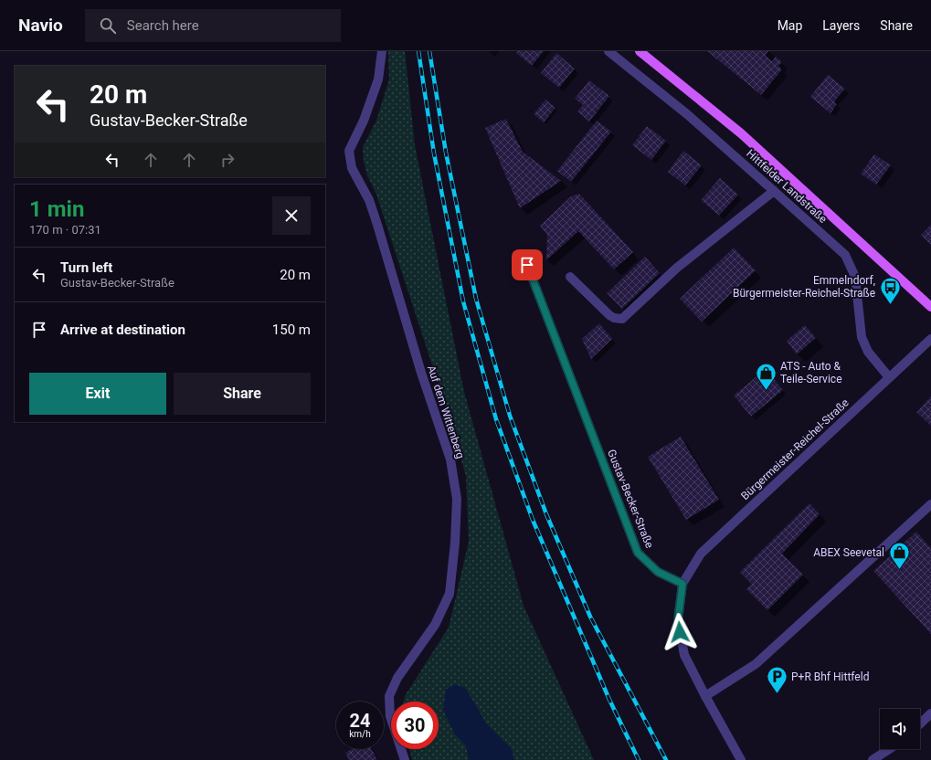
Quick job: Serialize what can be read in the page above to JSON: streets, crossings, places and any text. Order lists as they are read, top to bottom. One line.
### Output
{"streets":{"main road":["Hittfelder Landstraße"],"street":["Auf dem Wittenberg","Bürgermeister-Reichel-Straße","Gustav-Becker-Straße"]},"crossings":[["Hittfelder Landstraße","Bürgermeister-Reichel-Straße"],["Bürgermeister-Reichel-Straße","Gustav-Becker-Straße"]],"places":{"bus stop":["Emmelndorf, Bürgermeister-Reichel-Straße"],"shop":["ATS - Auto & Teile-Service","ABEX Seevetal"],"parking":["P+R Bhf Hittfeld"]},"page":{"header":"Navio","search":"Search here","nav":["Map","Layers","Share"],"turn":["20 m","Gustav-Becker-Straße"],"heading":["1 min","170 m · 07:31"],"list":[{"name":"Turn left","note":"Gustav-Becker-Straße","value":"20 m"},{"name":"Arrive at destination","value":"150 m"}],"buttons":["Exit","Share"],"speed":"24 km/h","limit":"30"}}
